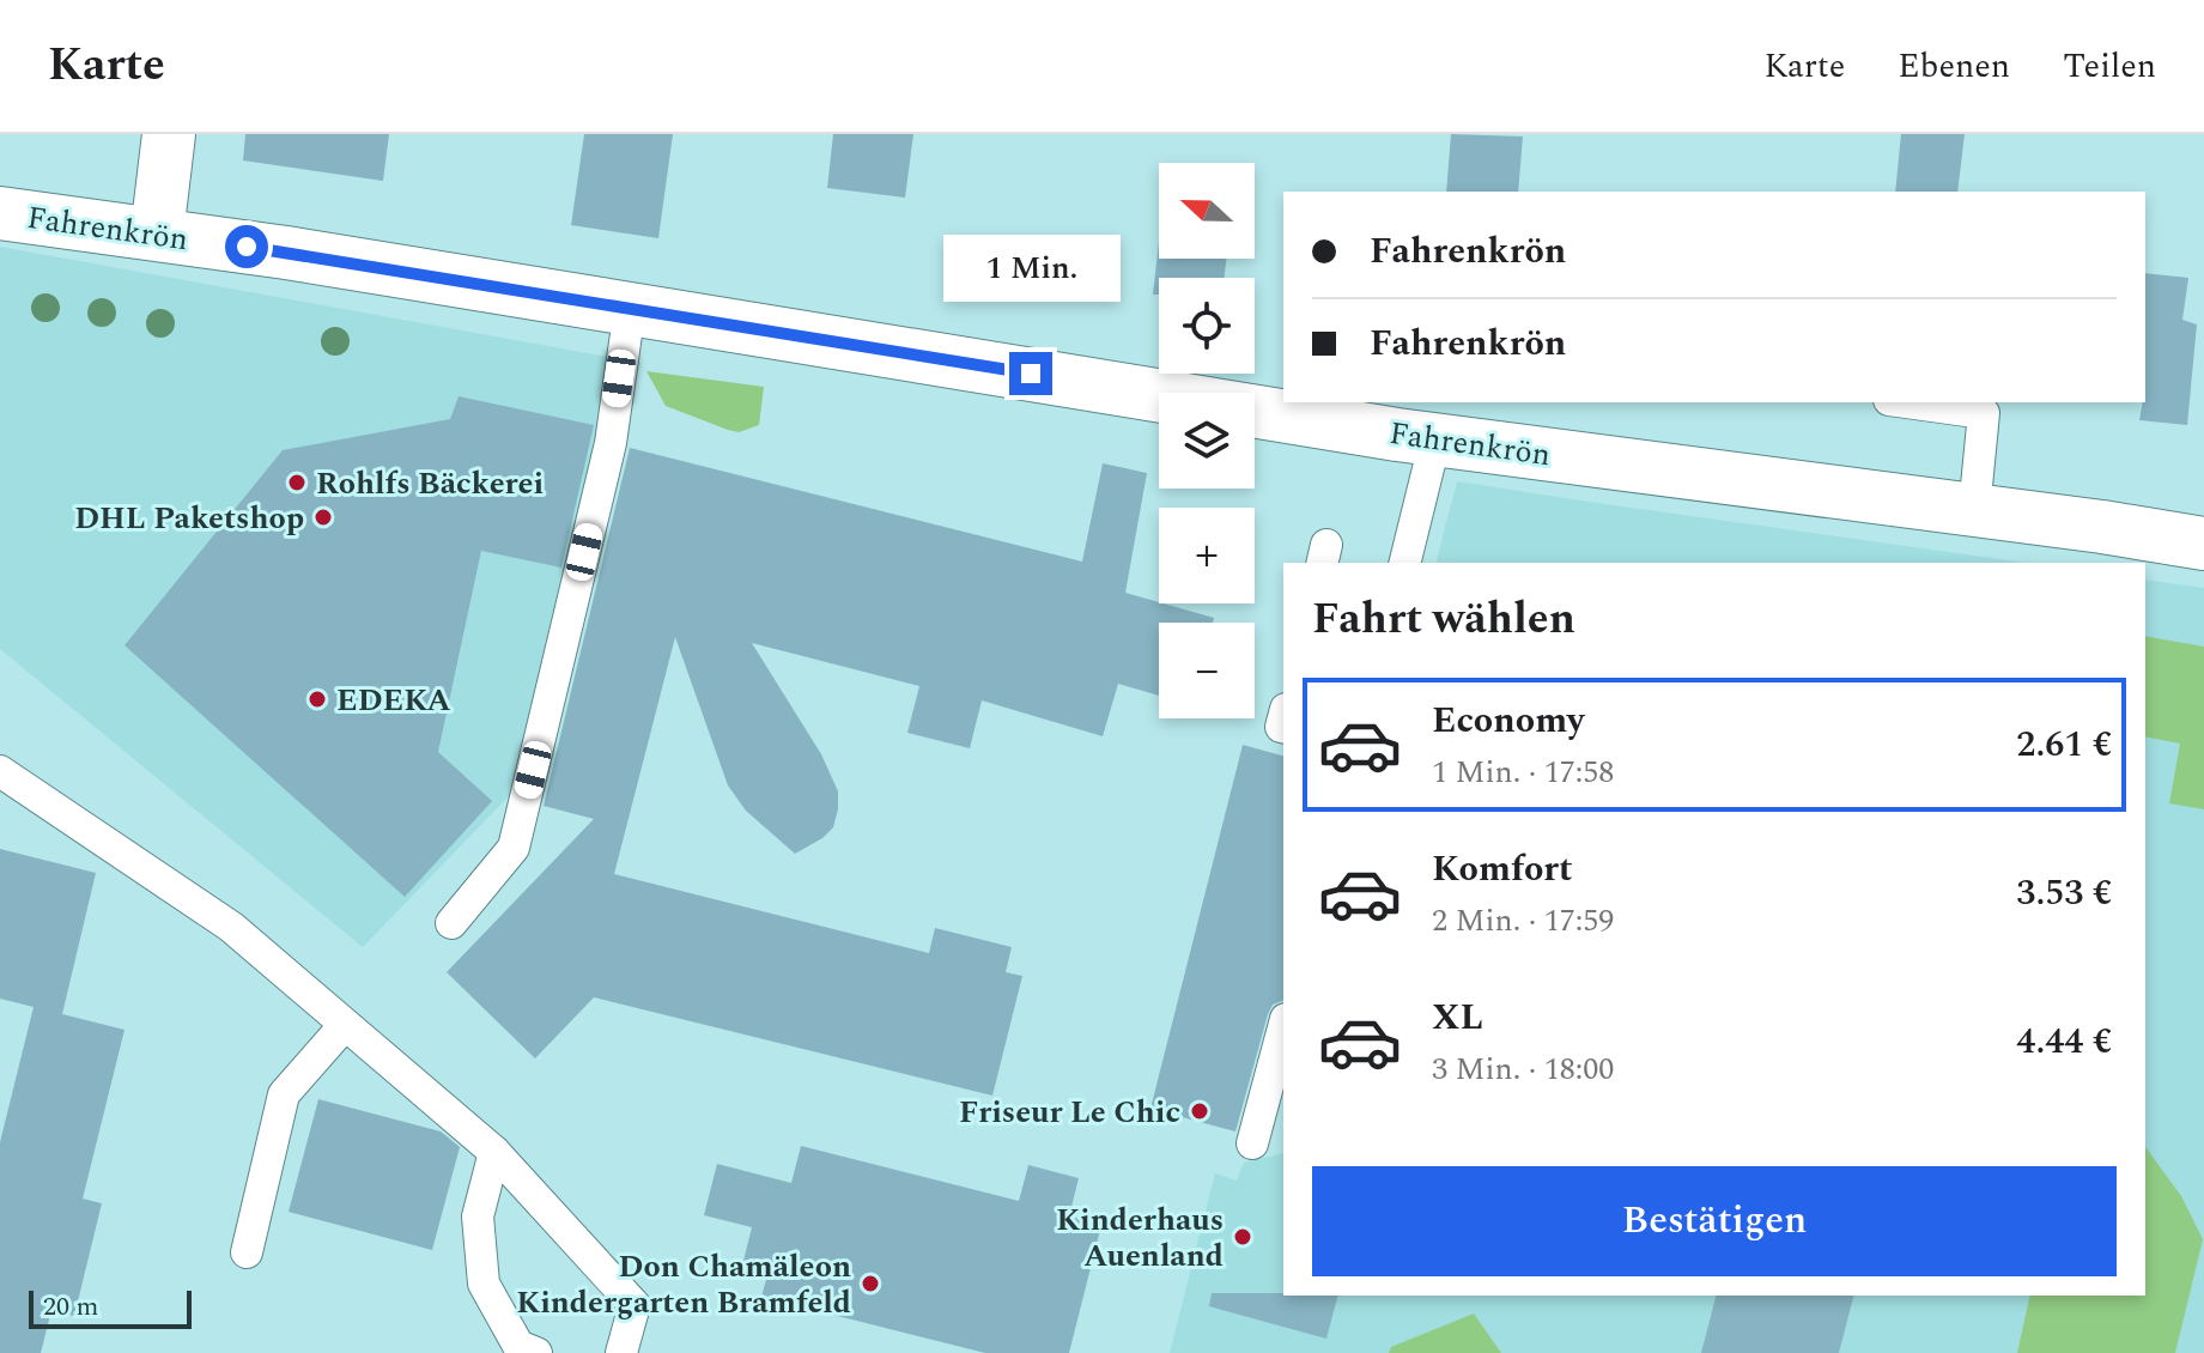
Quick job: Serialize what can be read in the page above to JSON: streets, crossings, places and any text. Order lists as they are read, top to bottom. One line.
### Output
{"streets":{"street":["Fahrenkrön"]},"places":["Rohlfs Bäckerei","DHL Paketshop","EDEKA","Friseur Le Chic","Kinderhaus Auenland","Don Chamäleon Kindergarten Bramfeld"],"scale_bar":"20 m","north":"left","page":{"header":"Karte","nav":["Karte","Ebenen","Teilen"],"map_buttons":["+","−"],"banner":["Fahrenkrön","Fahrenkrön"],"bubble":"1 Min.","heading":"Fahrt wählen","list":[{"name":"Economy","note":"1 Min. · 17:58","value":"2.61 €"},{"name":"Komfort","note":"2 Min. · 17:59","value":"3.53 €"},{"name":"XL","note":"3 Min. · 18:00","value":"4.44 €"}],"buttons":"Bestätigen","scale":"20 m"}}
